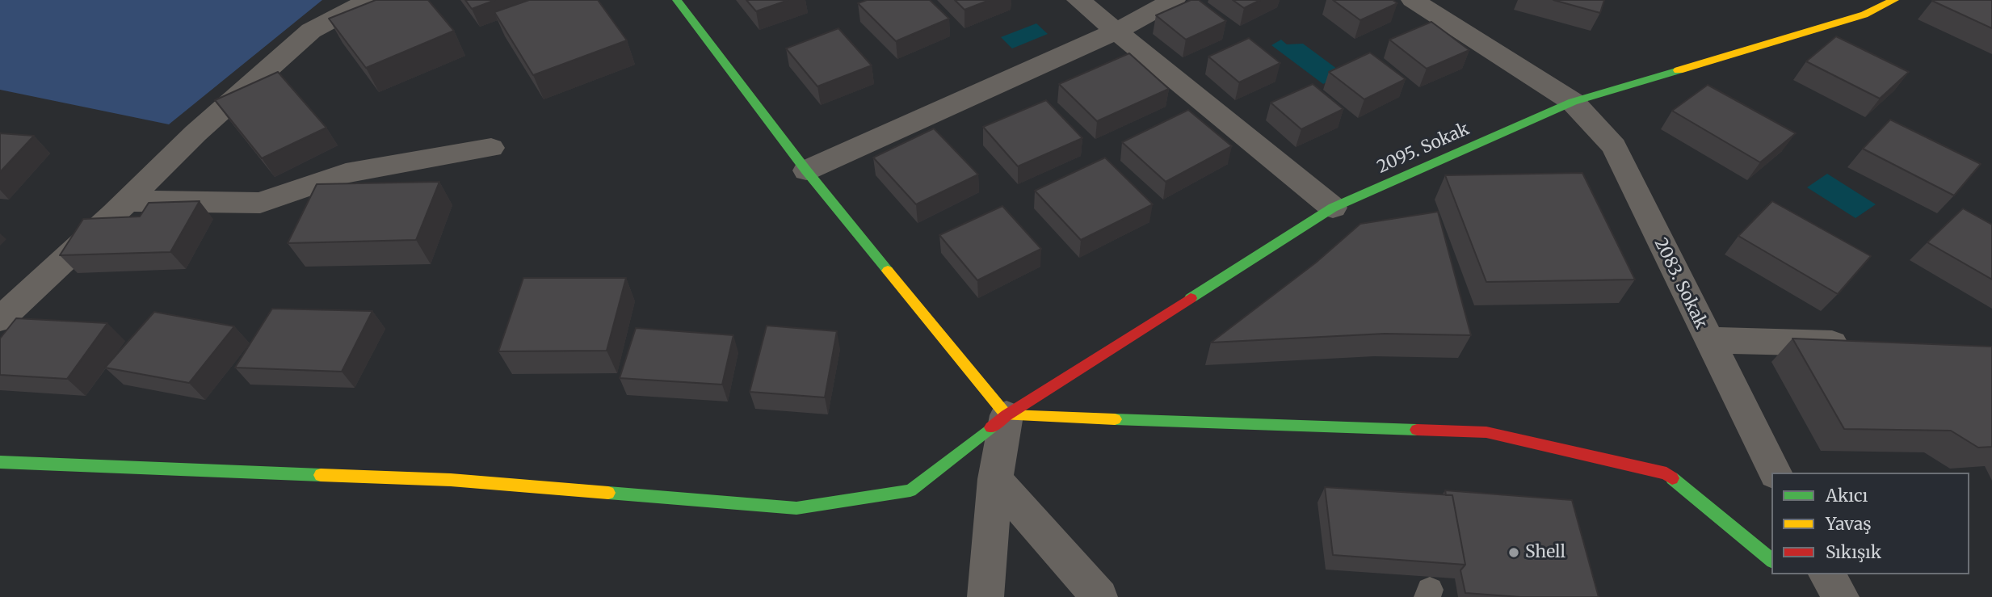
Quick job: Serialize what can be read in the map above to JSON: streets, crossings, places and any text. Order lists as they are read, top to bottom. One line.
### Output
{"streets":{"street":["2095. Sokak","2083. Sokak"]},"crossings":[["2095. Sokak","2083. Sokak"]],"places":["Shell"],"legend":["Akıcı","Yavaş","Sıkışık"]}
